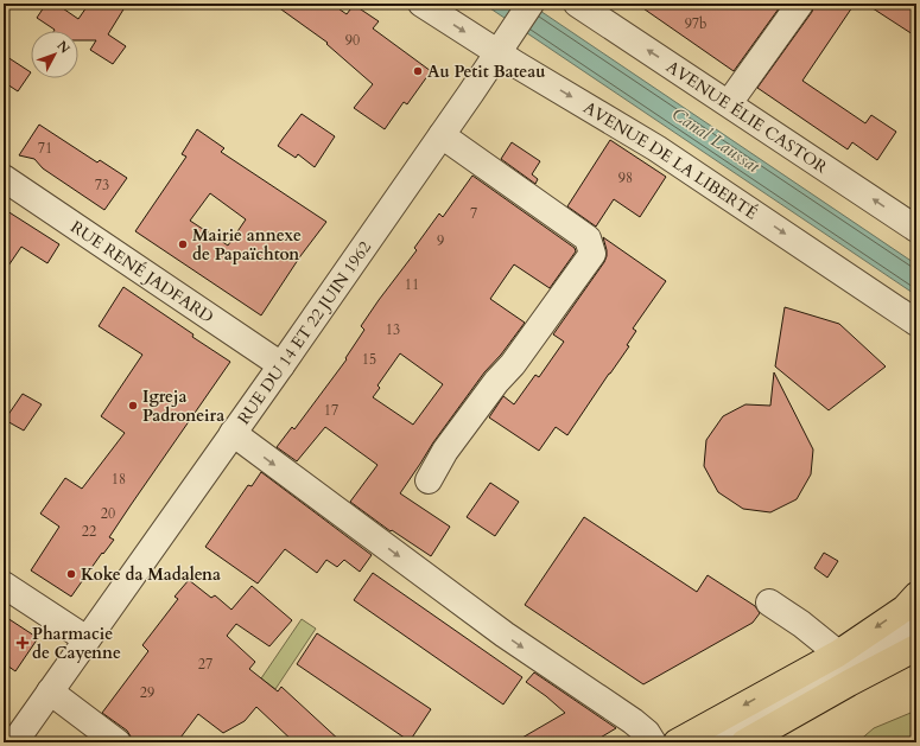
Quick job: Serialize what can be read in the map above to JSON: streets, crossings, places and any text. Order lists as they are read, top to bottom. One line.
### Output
{"streets":{"street":["AVENUE ÉLIE CASTOR","AVENUE DE LA LIBERTÉ","RUE RENÉ JADFARD","RUE DU 14 ET 22 JUIN 1962"]},"crossings":[["AVENUE DE LA LIBERTÉ","RUE DU 14 ET 22 JUIN 1962"],["RUE RENÉ JADFARD","RUE DU 14 ET 22 JUIN 1962"]],"one_way":["AVENUE ÉLIE CASTOR","AVENUE DE LA LIBERTÉ"],"water":["Canal Laussat"],"places":{"other":["Au Petit Bateau","Mairie annexe de Papaïchton","Igreja Padroneira","Koke da Madalena"],"health":["Pharmacie de Cayenne"]},"house_numbers":["97b","90","71","98","73","7","9","11","13","15","17","18","20","22","27","29"],"north":"top right"}
